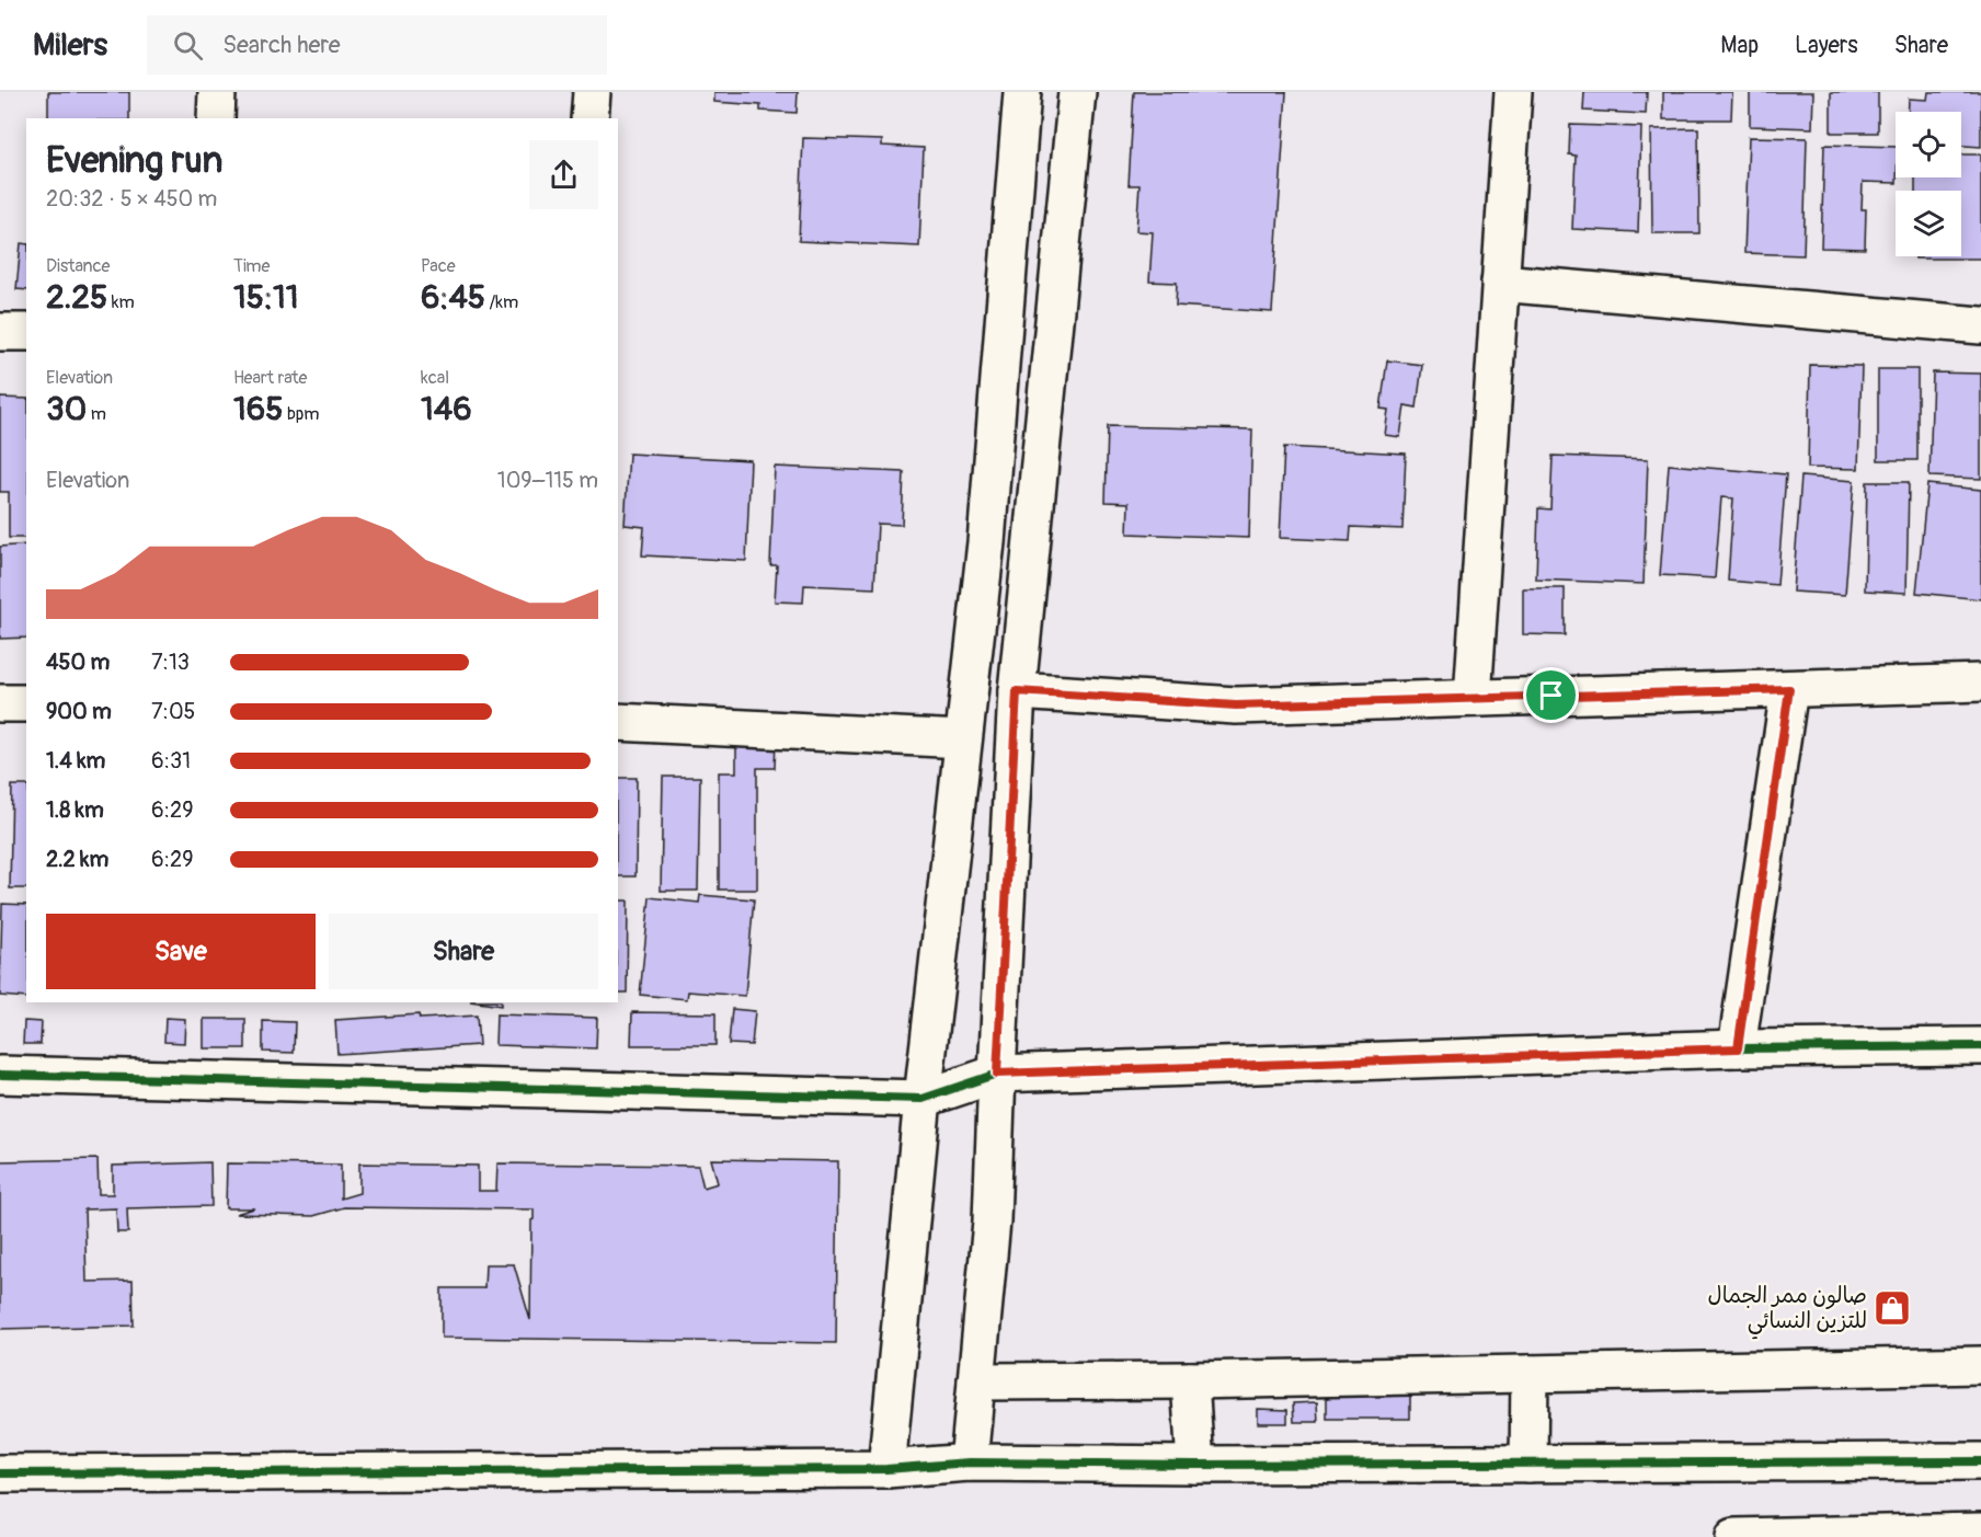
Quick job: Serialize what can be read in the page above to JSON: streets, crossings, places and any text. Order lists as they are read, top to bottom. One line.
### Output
{"places":{"shop":["صالون ممر الجمال للتزين النسائي"]},"page":{"header":"Milers","search":"Search here","nav":["Map","Layers","Share"],"heading":["Evening run","20:32 · 5 × 450 m"],"stats":[["Distance","2.25 km"],["Time","15:11"],["Pace","6:45 /km"],["Elevation","30 m"],["Heart rate","165 bpm"],["kcal","146"]],"chart":["Elevation","109–115 m"],"list":[{"name":"450 m","note":"7:13"},{"name":"900 m","note":"7:05"},{"name":"1.4 km","note":"6:31"},{"name":"1.8 km","note":"6:29"},{"name":"2.2 km","note":"6:29"}],"buttons":["Save","Share"]}}
